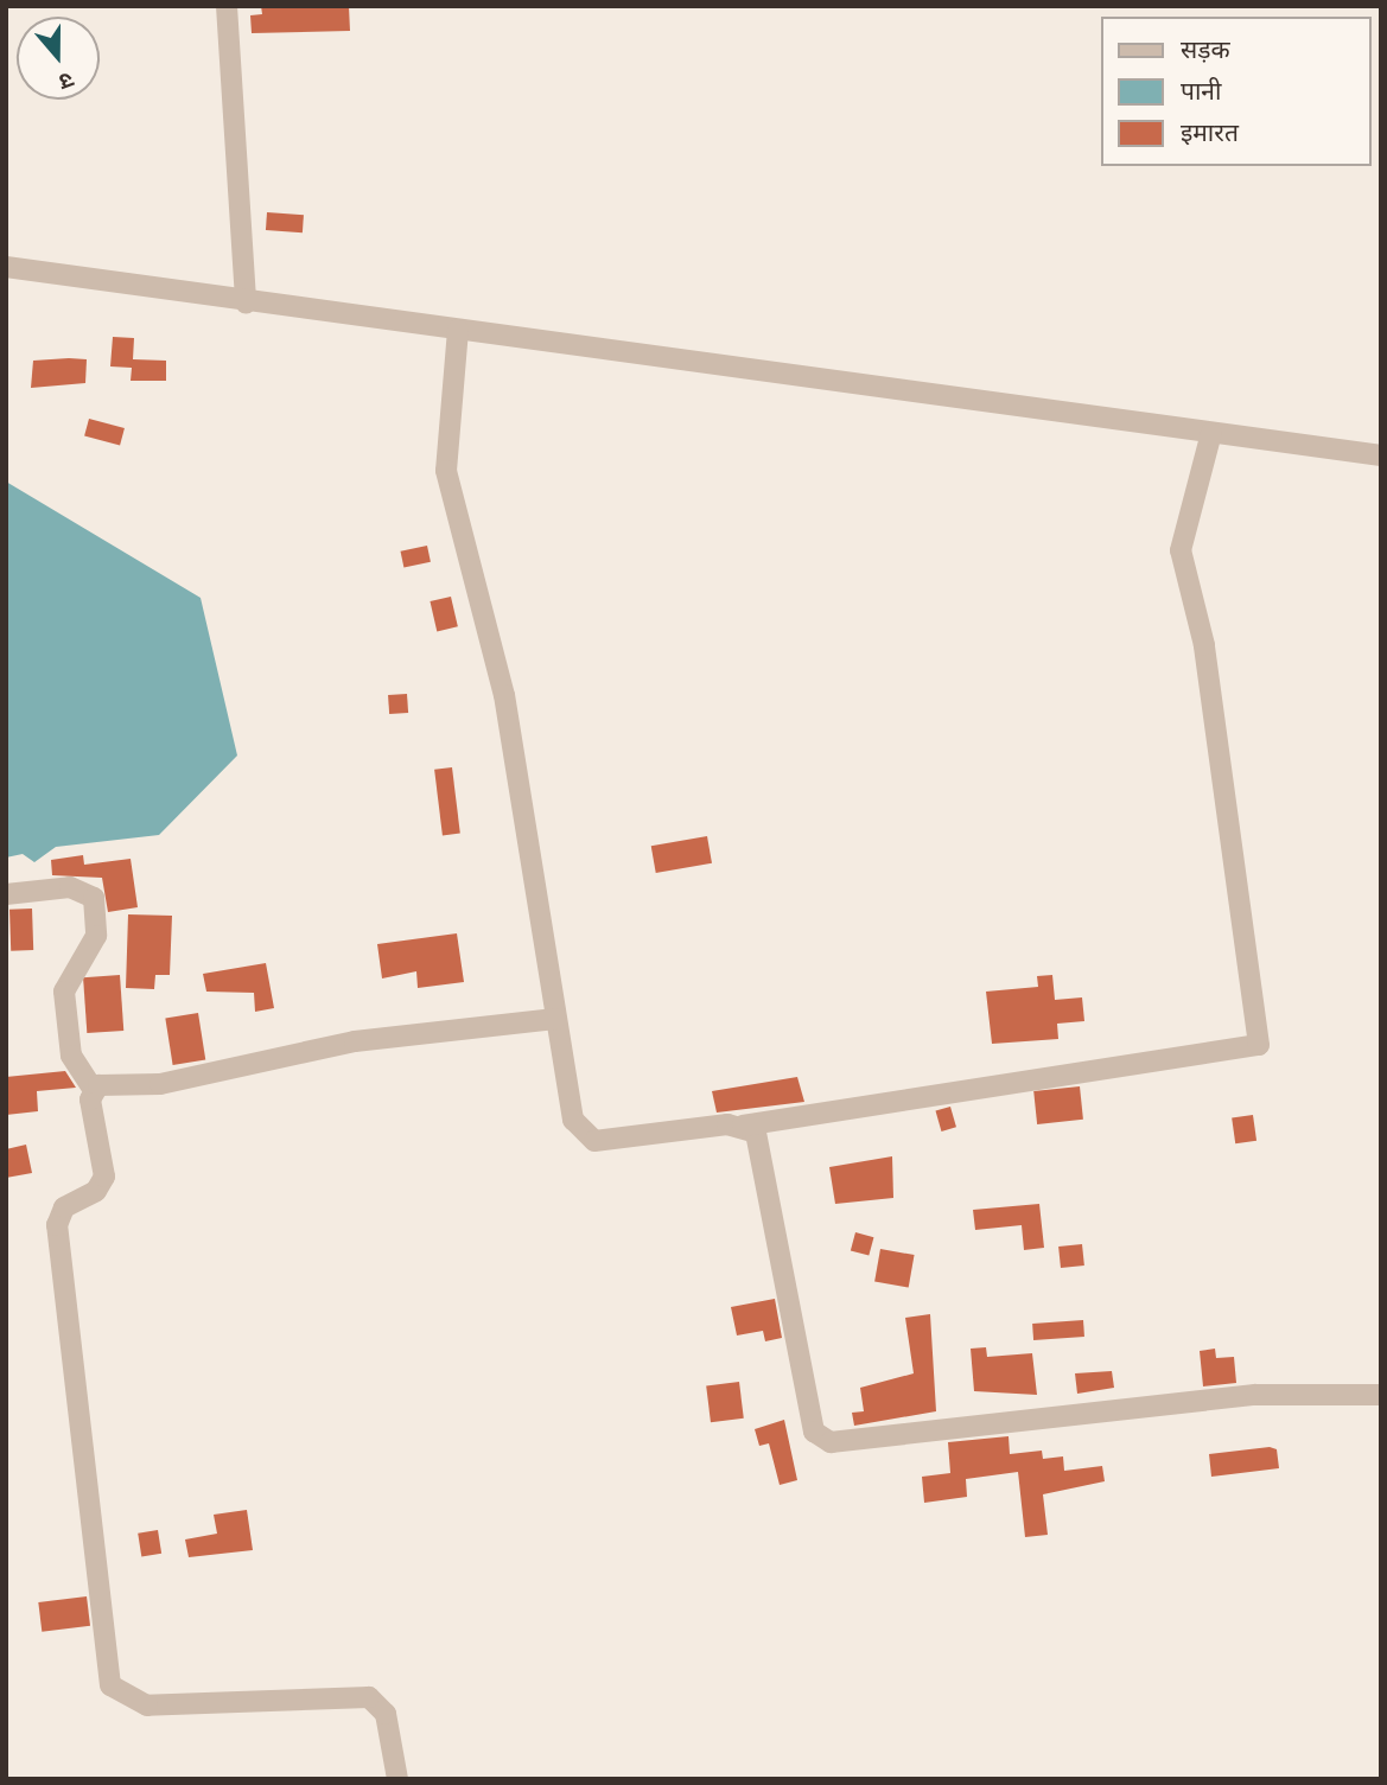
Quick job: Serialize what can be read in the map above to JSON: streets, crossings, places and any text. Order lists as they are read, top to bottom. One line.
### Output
{"legend":["सड़क","पानी","इमारत"],"north":"bottom"}
